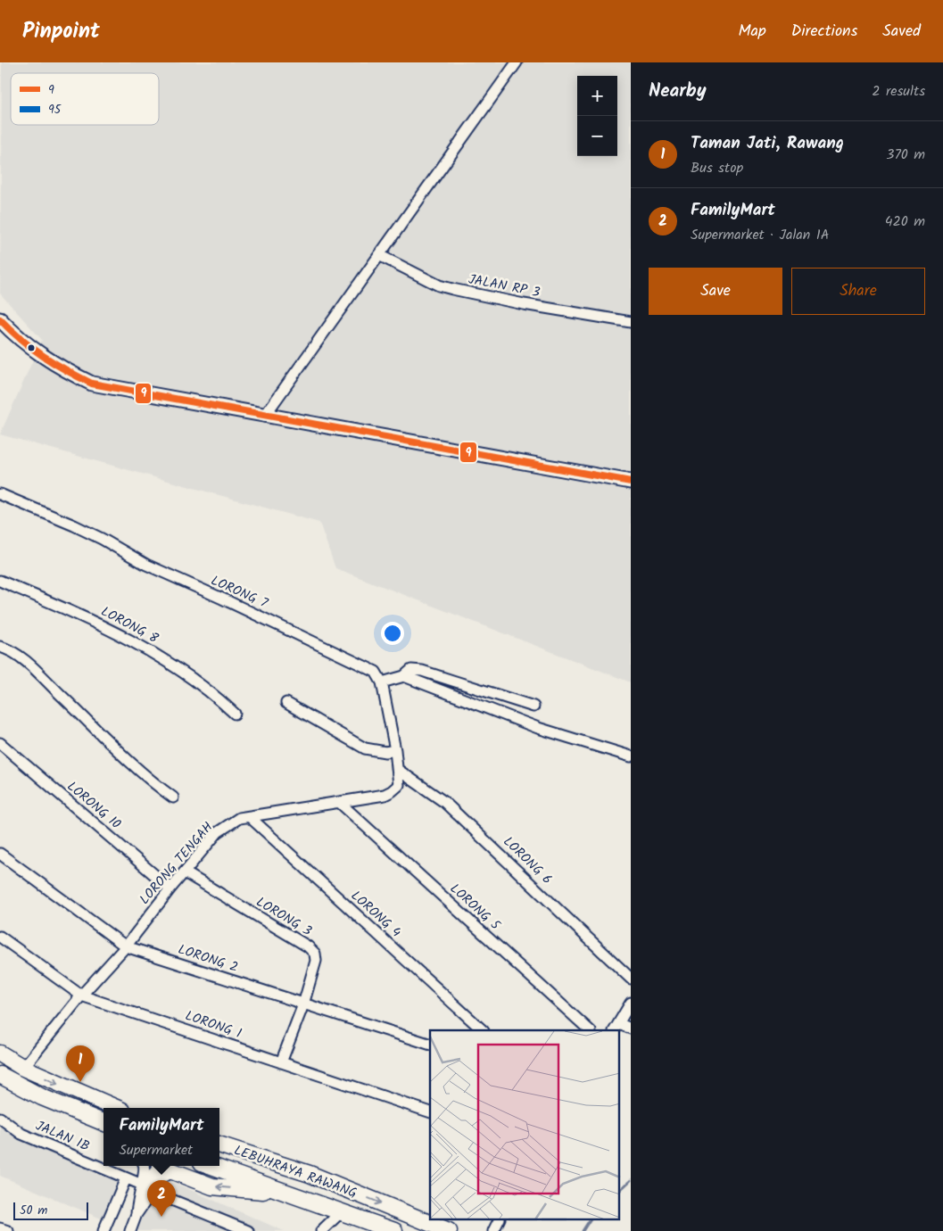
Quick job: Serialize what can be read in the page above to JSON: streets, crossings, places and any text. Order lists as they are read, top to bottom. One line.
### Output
{"streets":{"main road":["LEBUHRAYA RAWANG"],"street":["JALAN RP 3","LORONG 7","LORONG 8","LORONG 10","LORONG 6","LORONG TENGAH","LORONG 5","LORONG 4","LORONG 3","LORONG 2","LORONG 1","JALAN 1B"]},"crossings":[["LORONG 10","LORONG TENGAH"],["LORONG 6","LORONG TENGAH"],["LORONG TENGAH","LORONG 5"],["LORONG TENGAH","LORONG 4"],["LORONG TENGAH","LORONG 3"],["LORONG TENGAH","LORONG 2"],["LORONG TENGAH","LORONG 1"],["LORONG 3","LORONG 2"],["LORONG 3","LORONG 1"]],"lines":["transit line 9"],"legend":["9","95"],"scale_bar":"50 m","page":{"header":"Pinpoint","nav":["Map","Directions","Saved"],"heading":["Nearby","2 results"],"map_buttons":["+","−"],"list":[{"mark":"1","name":"Taman Jati, Rawang","note":"Bus stop","value":"370 m"},{"mark":"2","name":"FamilyMart","note":"Supermarket · Jalan 1A","value":"420 m"}],"buttons":["Save","Share"],"pins":["1","2"],"popup":["FamilyMart","Supermarket"],"scale":"50 m"}}
